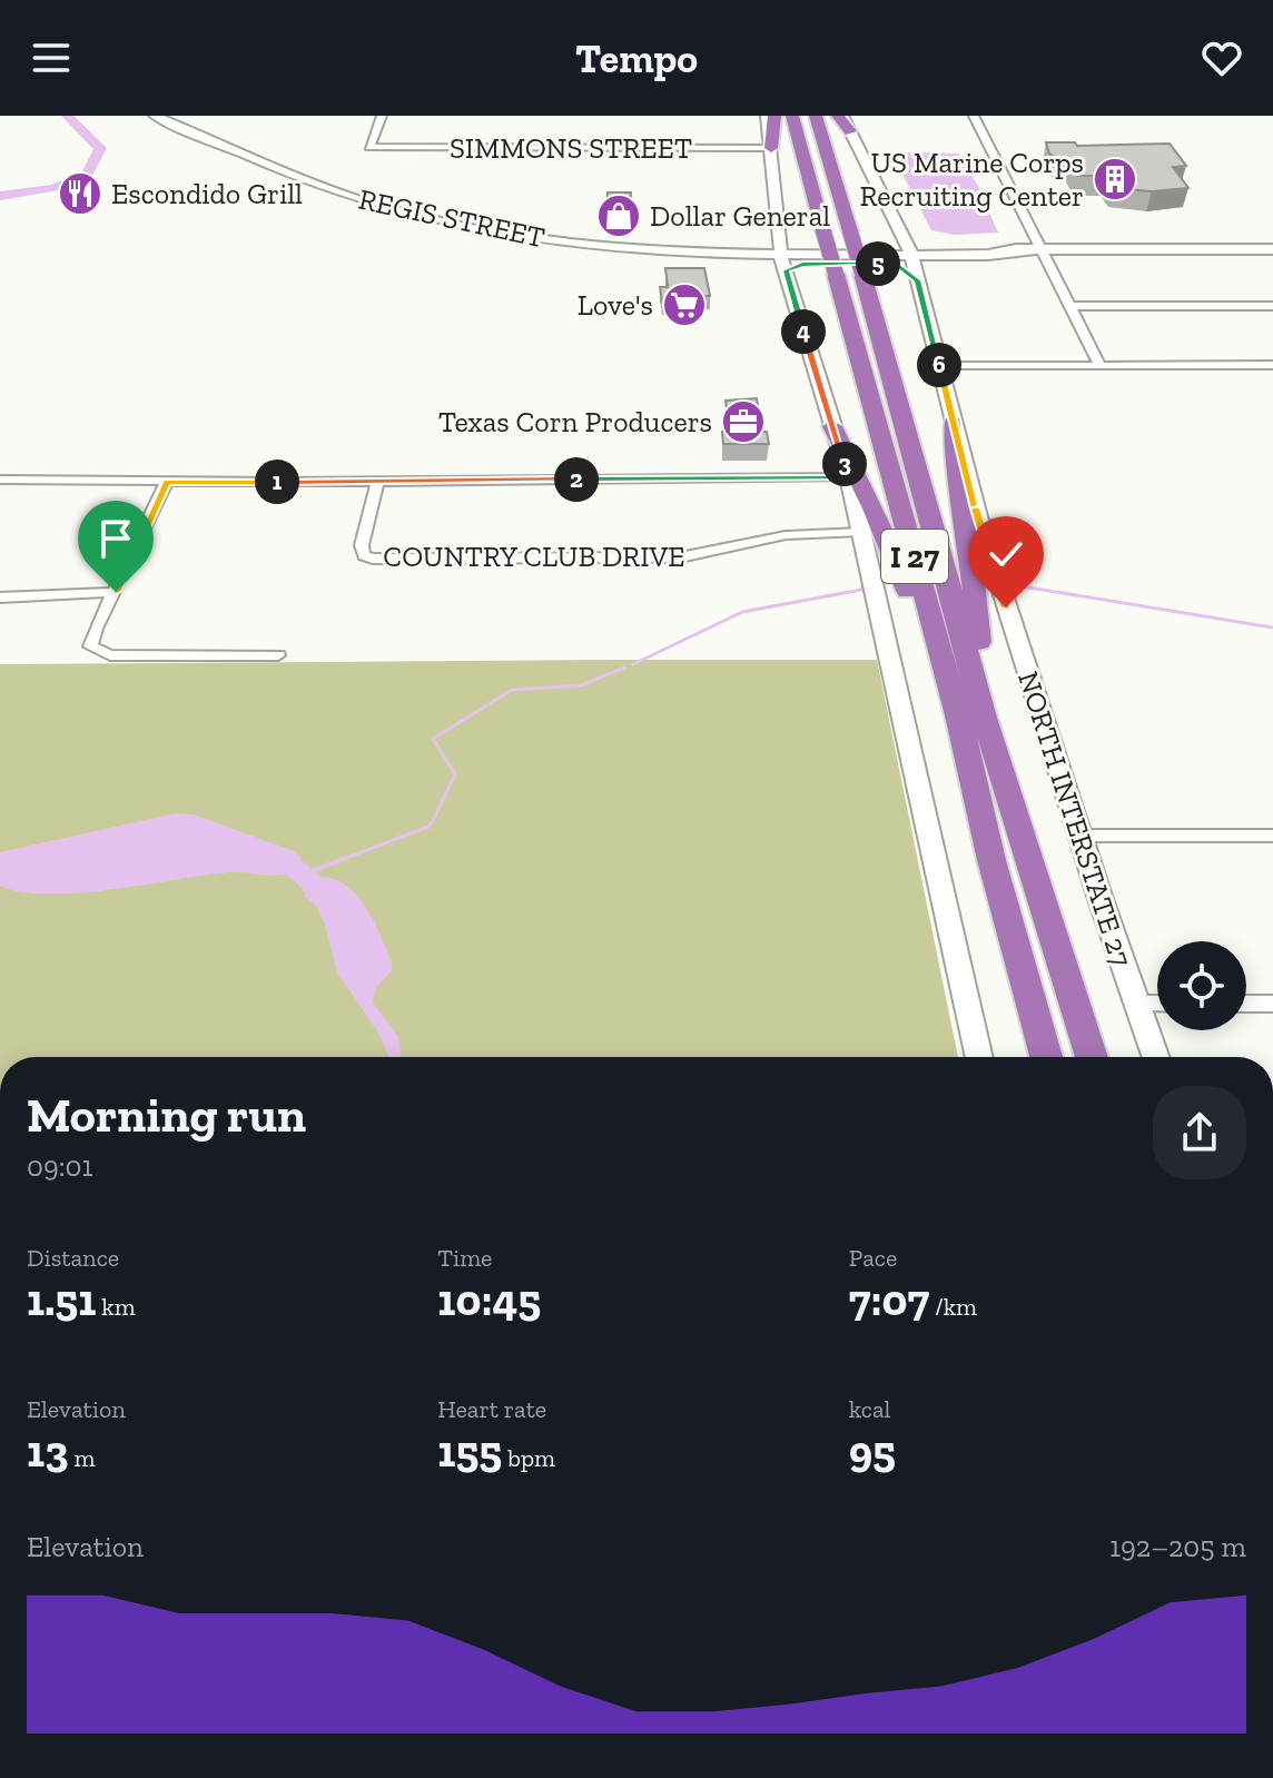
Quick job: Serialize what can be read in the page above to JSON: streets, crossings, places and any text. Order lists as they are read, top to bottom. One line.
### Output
{"streets":{"highway":["I 27"],"main road":["REGIS STREET","NORTH INTERSTATE 27"],"street":["SIMMONS STREET","COUNTRY CLUB DRIVE"]},"crossings":[["REGIS STREET","NORTH INTERSTATE 27"]],"places":{"building":["US Marine Corps Recruiting Center"],"restaurant":["Escondido Grill"],"shop":["Dollar General"],"supermarket":["Love's"],"office":["Texas Corn Producers"]},"page":{"header":"Tempo","pins":["5","4","6","3","2","1"],"heading":["Morning run","09:01"],"stats":[["Distance","1.51 km"],["Time","10:45"],["Pace","7:07 /km"],["Elevation","13 m"],["Heart rate","155 bpm"],["kcal","95"]],"chart":["Elevation","192–205 m"]}}
